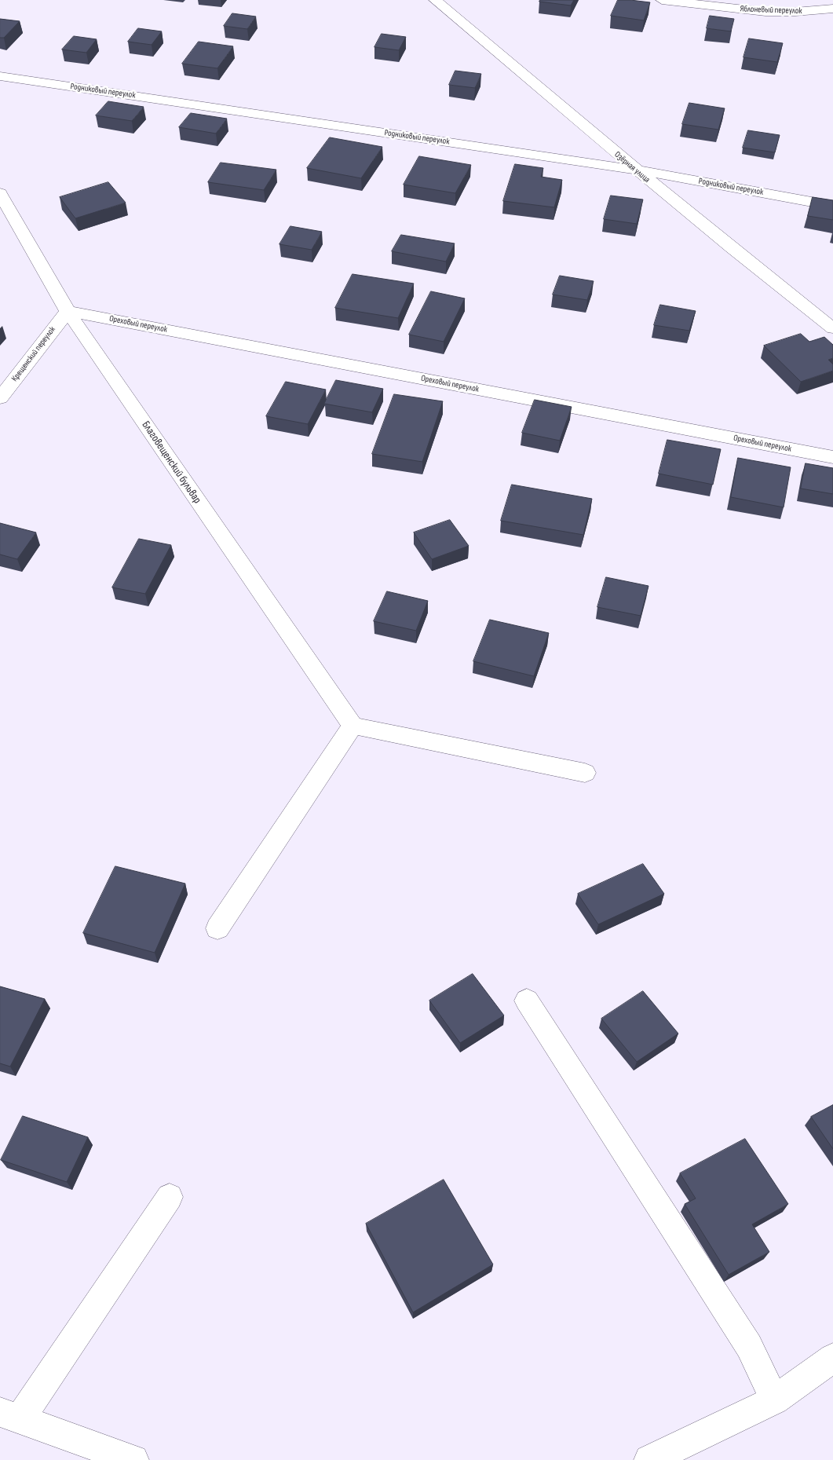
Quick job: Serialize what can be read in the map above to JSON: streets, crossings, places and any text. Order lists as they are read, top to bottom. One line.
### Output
{"streets":{"street":["Яблоневый переулок","Родниковый переулок","Озёрная улица","Ореховый переулок","Крещенский переулок","Благовещенский бульвар"]},"crossings":[["Родниковый переулок","Озёрная улица"],["Ореховый переулок","Крещенский переулок"],["Ореховый переулок","Благовещенский бульвар"],["Крещенский переулок","Благовещенский бульвар"]]}
